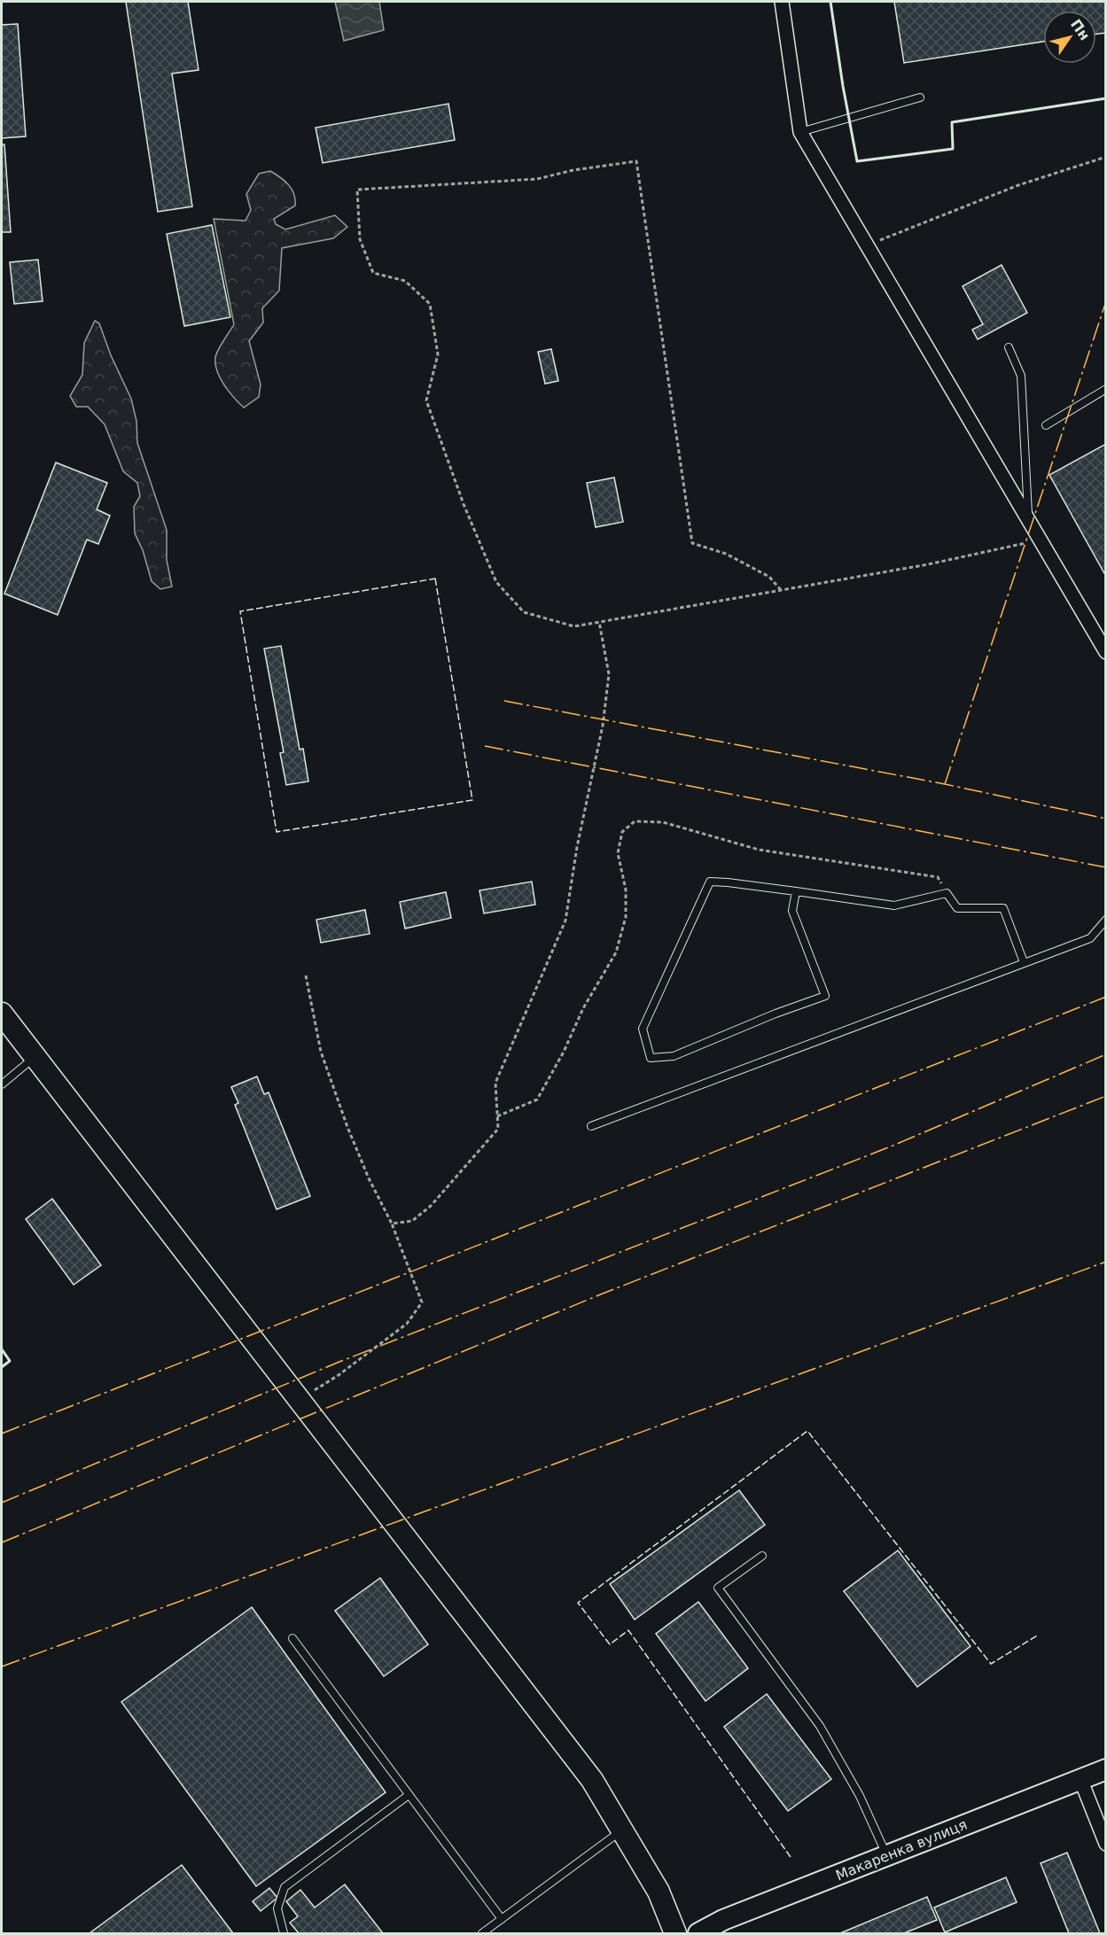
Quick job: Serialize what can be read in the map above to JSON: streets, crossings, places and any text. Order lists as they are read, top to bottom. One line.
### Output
{"streets":{"street":["Макаренка вулиця"]},"north":"top right"}
